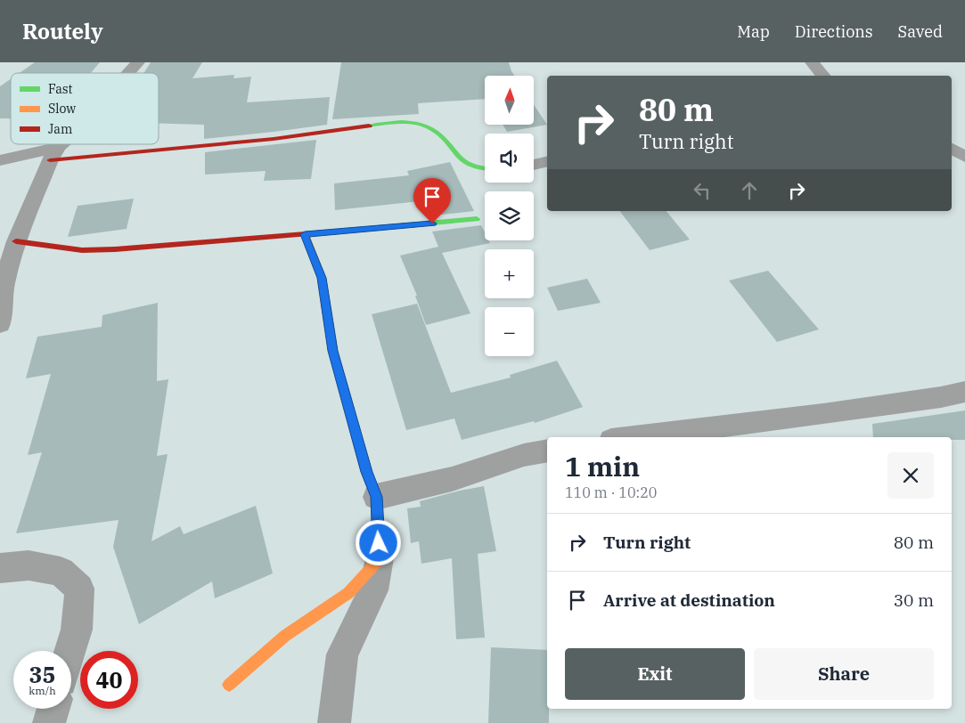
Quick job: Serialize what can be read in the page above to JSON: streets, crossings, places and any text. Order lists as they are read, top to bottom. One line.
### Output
{"legend":["Fast","Slow","Jam"],"north":"top","page":{"header":"Routely","nav":["Map","Directions","Saved"],"map_buttons":["+","−"],"turn":["80 m","Turn right"],"heading":["1 min","110 m · 10:20"],"list":[{"name":"Turn right","value":"80 m"},{"name":"Arrive at destination","value":"30 m"}],"buttons":["Exit","Share"],"speed":"35 km/h","limit":"40"}}
